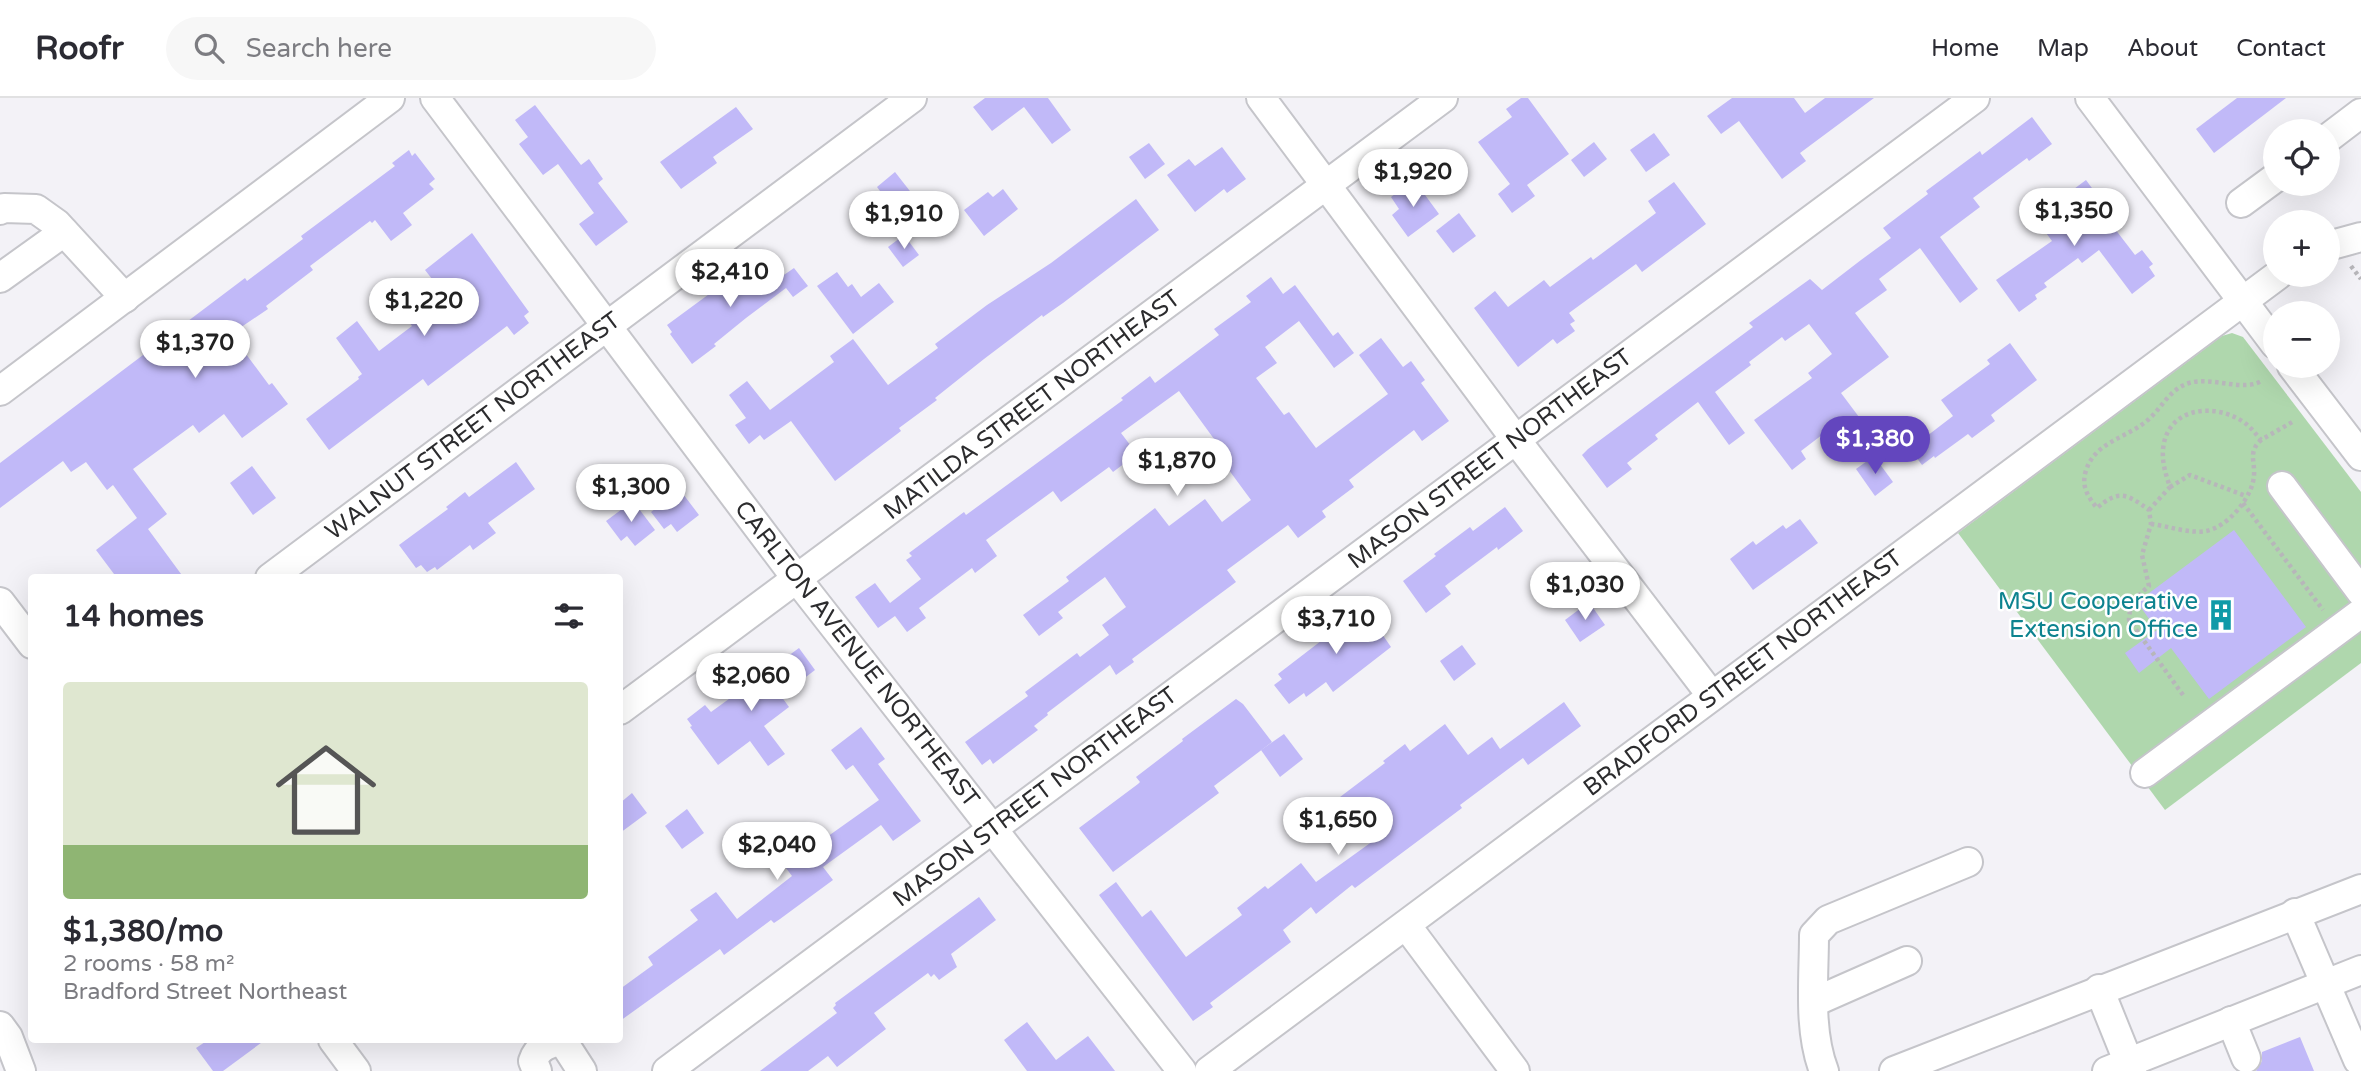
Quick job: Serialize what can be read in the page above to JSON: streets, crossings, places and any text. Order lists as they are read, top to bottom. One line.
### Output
{"streets":{"street":["MATILDA STREET NORTHEAST","WALNUT STREET NORTHEAST","MASON STREET NORTHEAST","CARLTON AVENUE NORTHEAST","BRADFORD STREET NORTHEAST"]},"crossings":[["MATILDA STREET NORTHEAST","CARLTON AVENUE NORTHEAST"],["WALNUT STREET NORTHEAST","CARLTON AVENUE NORTHEAST"],["MASON STREET NORTHEAST","CARLTON AVENUE NORTHEAST"]],"places":{"building":["MSU Cooperative Extension Office"]},"page":{"header":"Roofr","search":"Search here","nav":["Home","Map","About","Contact"],"map_buttons":["+","−"],"price":["$1,920","$1,350","$1,910","$2,410","$1,220","$1,370","$1,380","$1,870","$1,300","$1,030","$3,710","$2,060","$1,650","$2,040"],"heading":"14 homes","list":[{"name":"$1,380/mo","note":"2 rooms · 58 m² · Bradford Street Northeast"}]}}
